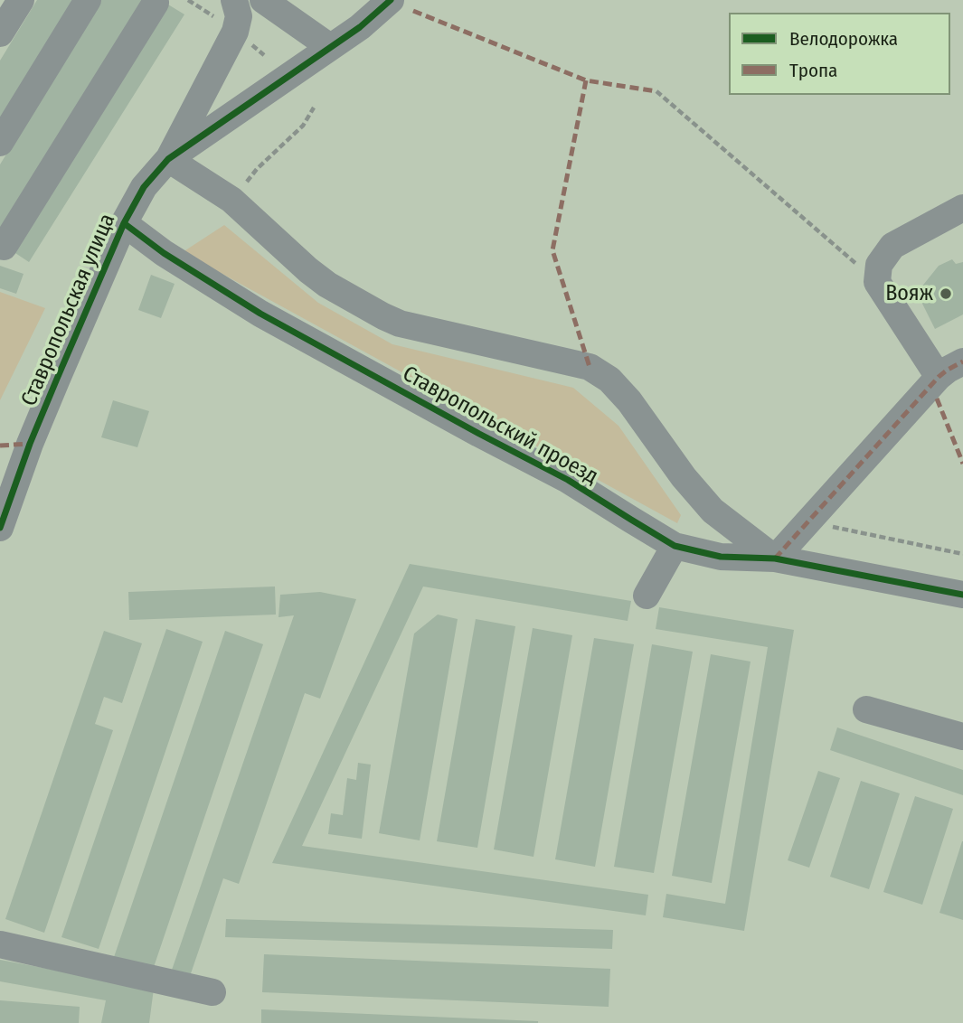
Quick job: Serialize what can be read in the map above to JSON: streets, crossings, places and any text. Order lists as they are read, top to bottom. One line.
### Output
{"streets":{"street":["Ставропольская улица","Ставропольский проезд"]},"crossings":[["Ставропольская улица","Ставропольский проезд"]],"places":["Вояж"],"legend":["Велодорожка","Тропа"]}
